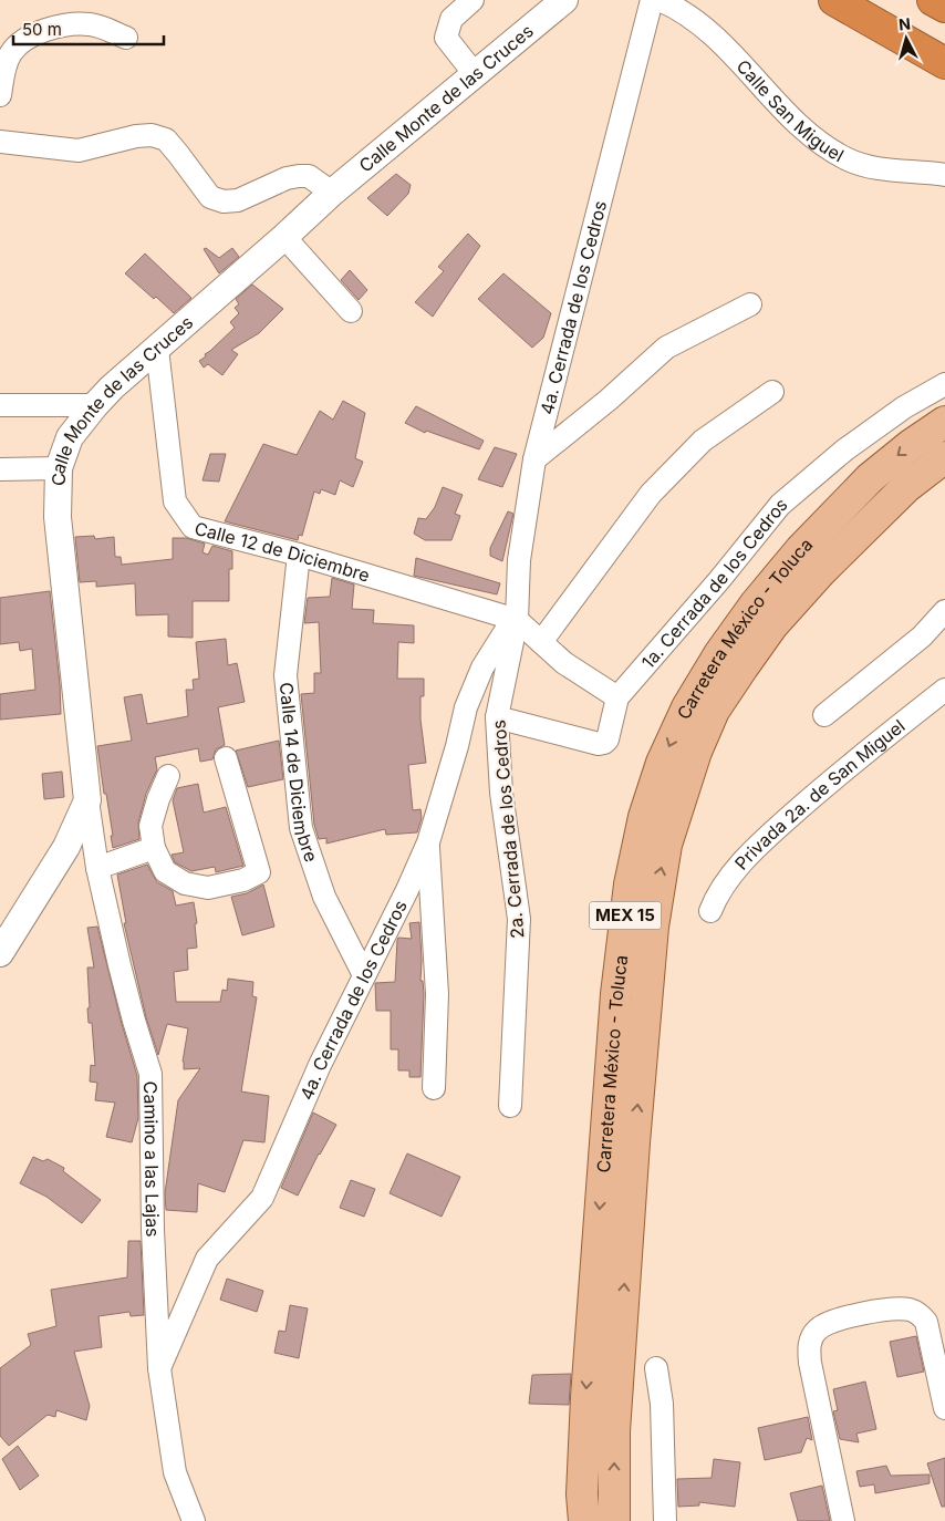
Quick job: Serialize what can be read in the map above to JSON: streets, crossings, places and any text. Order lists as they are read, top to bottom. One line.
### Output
{"streets":{"main road":["Carretera México - Toluca","MEX 15"],"street":["Calle Monte de las Cruces","Calle San Miguel","4a. Cerrada de los Cedros","Calle 12 de Diciembre","1a. Cerrada de los Cedros","Calle 14 de Diciembre","Privada 2a. de San Miguel","2a. Cerrada de los Cedros","Camino a las Lajas"]},"crossings":[["Calle Monte de las Cruces","Calle 12 de Diciembre"],["Calle Monte de las Cruces","Camino a las Lajas"],["4a. Cerrada de los Cedros","Calle 12 de Diciembre"],["4a. Cerrada de los Cedros","Calle 14 de Diciembre"],["4a. Cerrada de los Cedros","2a. Cerrada de los Cedros"],["4a. Cerrada de los Cedros","Camino a las Lajas"],["Calle 12 de Diciembre","Calle 14 de Diciembre"],["Calle 12 de Diciembre","2a. Cerrada de los Cedros"],["1a. Cerrada de los Cedros","2a. Cerrada de los Cedros"]],"scale_bar":"50 m","north":"top"}
